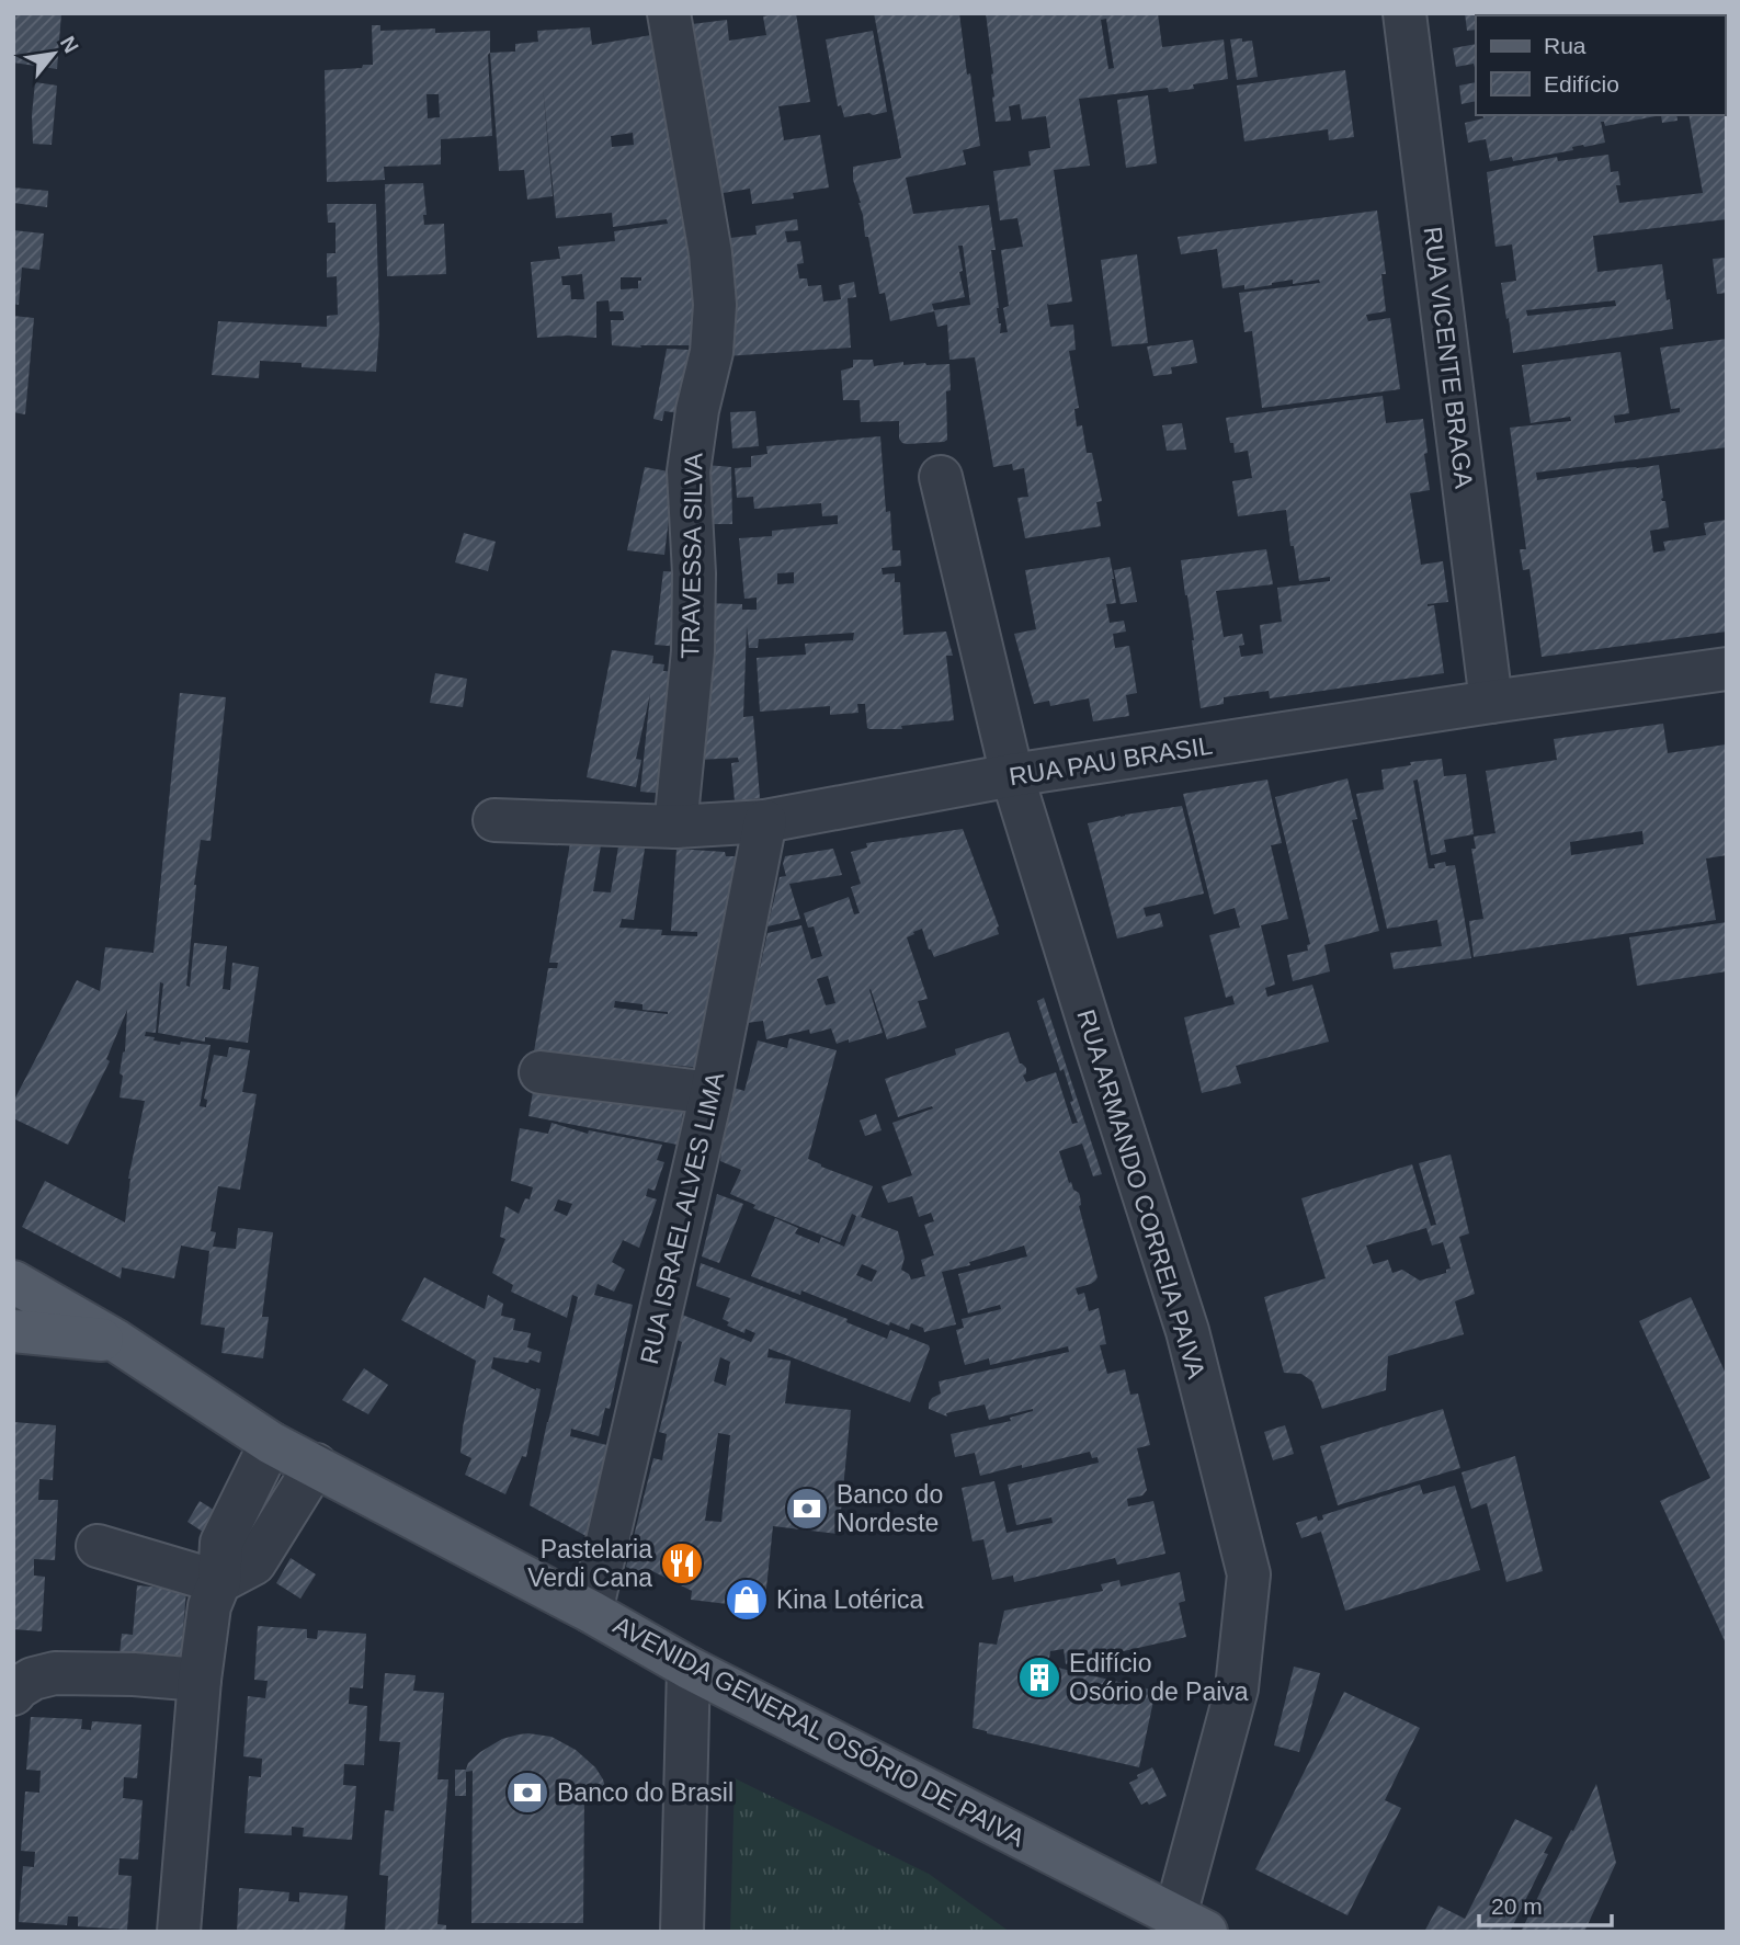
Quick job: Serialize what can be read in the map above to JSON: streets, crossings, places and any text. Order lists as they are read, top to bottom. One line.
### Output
{"streets":{"main road":["AVENIDA GENERAL OSÓRIO DE PAIVA"],"street":["RUA VICENTE BRAGA","TRAVESSA SILVA","RUA PAU BRASIL","RUA ARMANDO CORREIA PAIVA","RUA ISRAEL ALVES LIMA"]},"crossings":[["RUA VICENTE BRAGA","RUA PAU BRASIL"],["TRAVESSA SILVA","RUA PAU BRASIL"],["RUA PAU BRASIL","RUA ARMANDO CORREIA PAIVA"],["RUA PAU BRASIL","RUA ISRAEL ALVES LIMA"],["RUA ARMANDO CORREIA PAIVA","AVENIDA GENERAL OSÓRIO DE PAIVA"],["RUA ISRAEL ALVES LIMA","AVENIDA GENERAL OSÓRIO DE PAIVA"]],"places":{"bank":["Banco do Nordeste","Banco do Brasil"],"restaurant":["Pastelaria Verdi Cana"],"shop":["Kina Lotérica"],"building":["Edifício Osório de Paiva"]},"legend":["Rua","Edifício"],"scale_bar":"20 m","north":"top right"}
